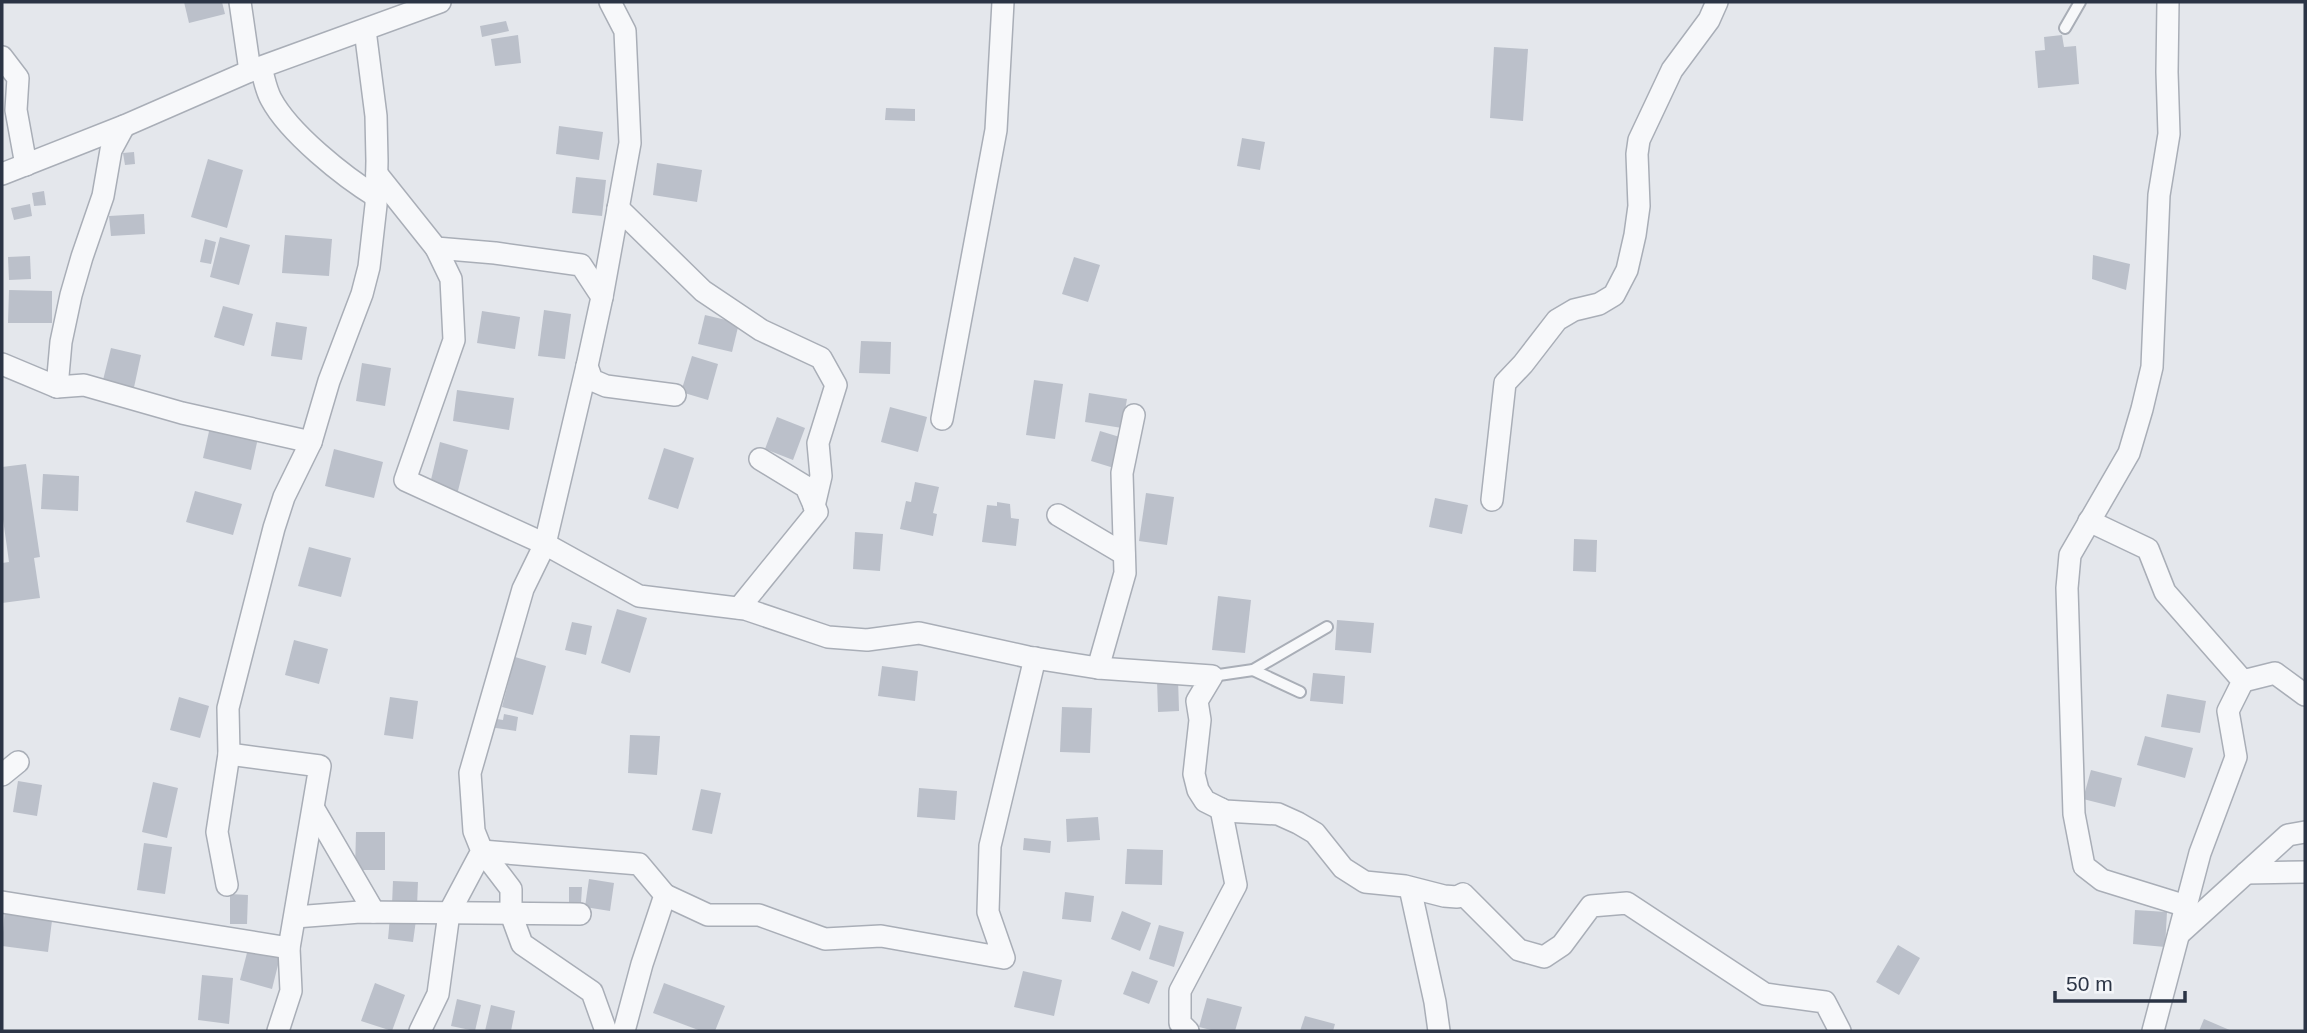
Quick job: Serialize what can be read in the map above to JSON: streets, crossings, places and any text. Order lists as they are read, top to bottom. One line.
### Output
{"scale_bar":"50 m"}
